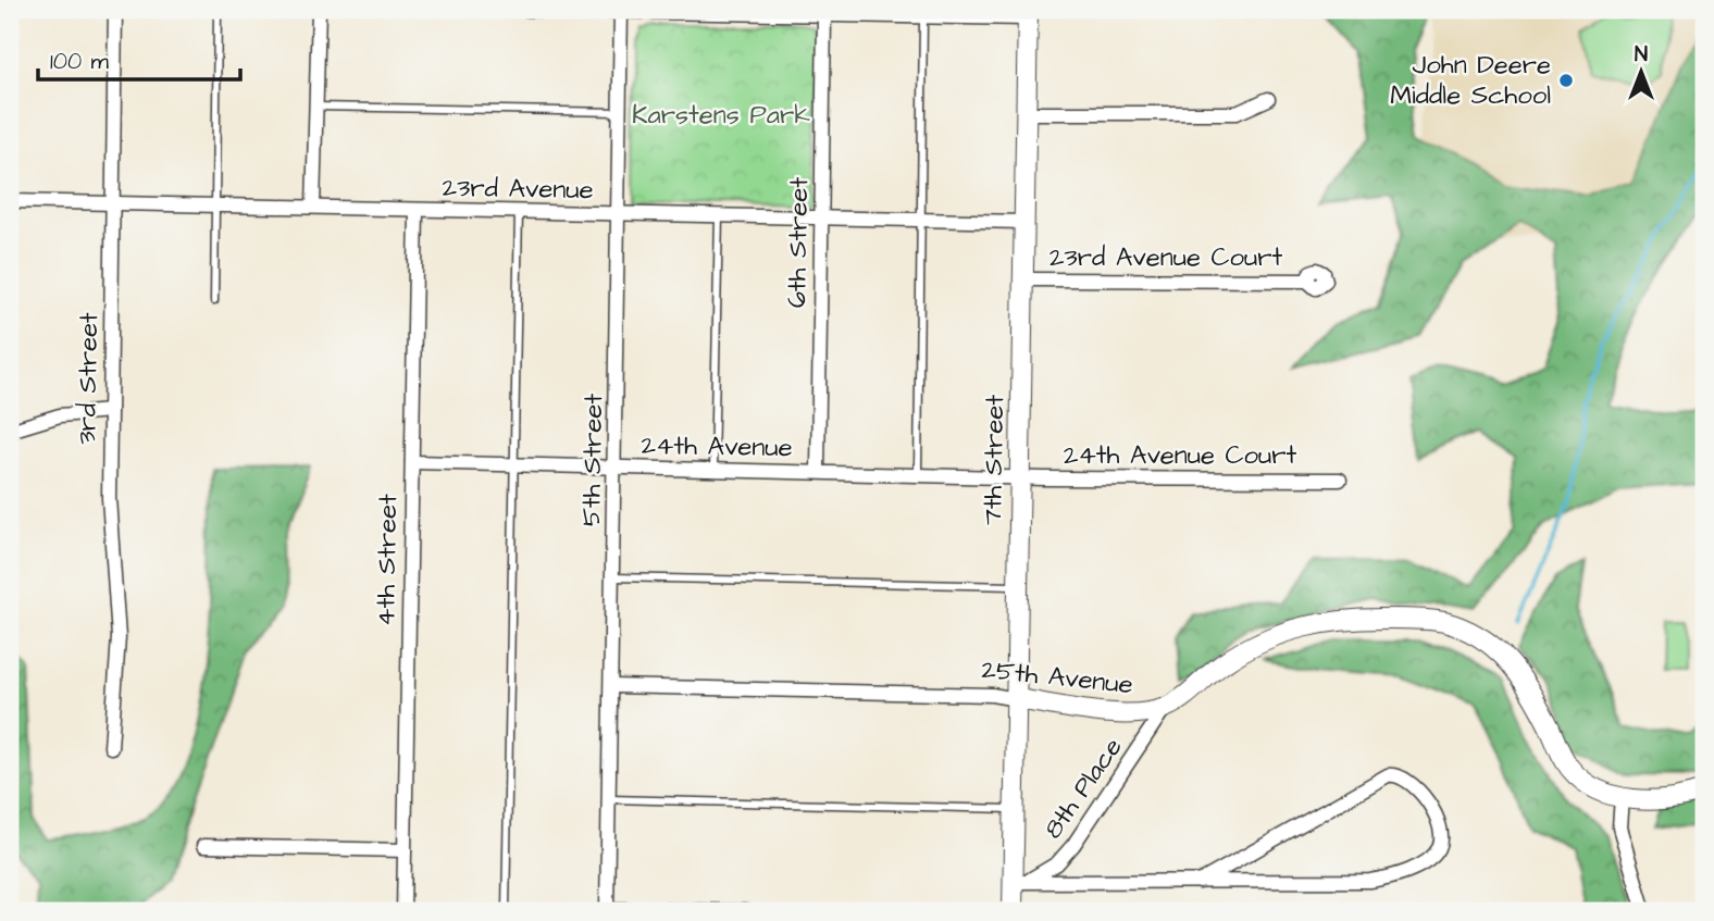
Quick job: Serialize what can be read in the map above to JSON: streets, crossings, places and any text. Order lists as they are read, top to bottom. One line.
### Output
{"streets":{"street":["23rd Avenue","6th Street","23rd Avenue Court","3rd Street","24th Avenue","24th Avenue Court","5th Street","7th Street","4th Street","25th Avenue","8th Place"]},"crossings":[["23rd Avenue","6th Street"],["23rd Avenue","3rd Street"],["23rd Avenue","5th Street"],["23rd Avenue","7th Street"],["23rd Avenue","4th Street"],["6th Street","24th Avenue"],["23rd Avenue Court","7th Street"],["24th Avenue","24th Avenue Court"],["24th Avenue","5th Street"],["24th Avenue","7th Street"],["24th Avenue","4th Street"],["24th Avenue Court","7th Street"],["5th Street","25th Avenue"],["7th Street","25th Avenue"],["7th Street","8th Place"],["25th Avenue","8th Place"]],"parks":["Karstens Park"],"places":["John Deere Middle School"],"scale_bar":"100 m","north":"top"}
